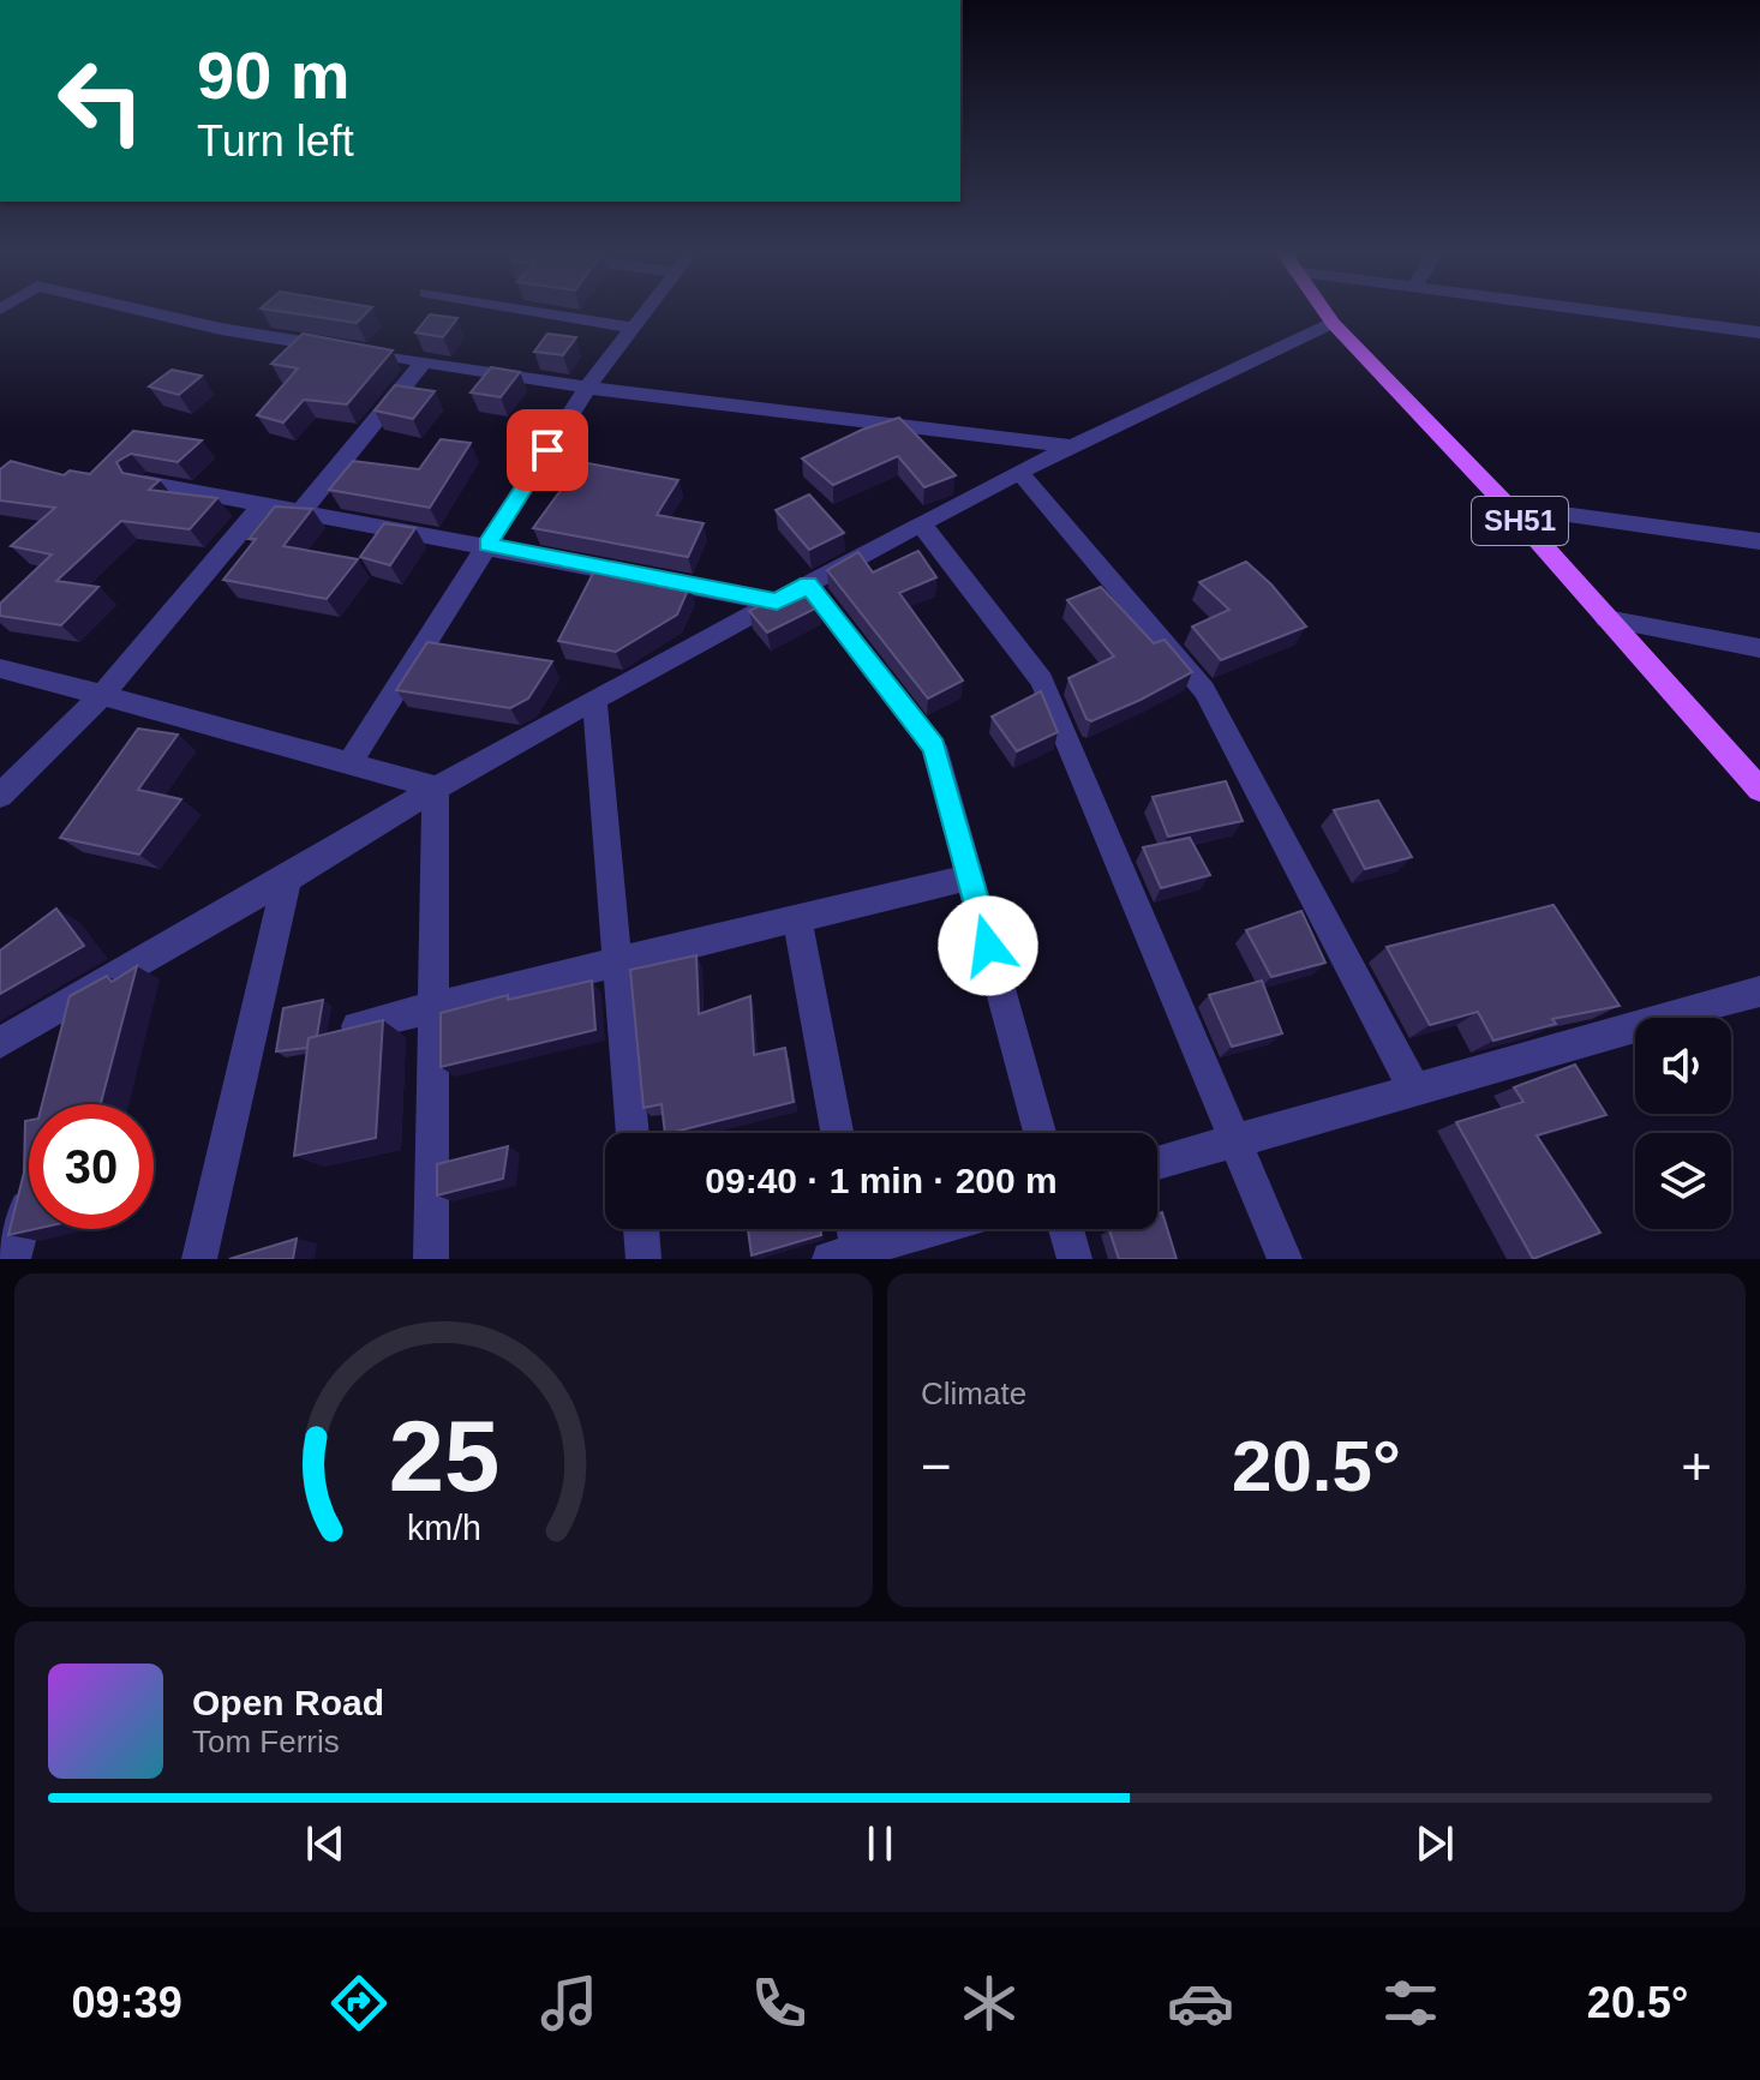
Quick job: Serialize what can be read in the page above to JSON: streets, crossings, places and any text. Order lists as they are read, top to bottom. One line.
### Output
{"streets":{"main road":["SH51"]},"page":{"turn":["90 m","Turn left"],"limit":"30","trip":"09:40 · 1 min · 200 m","tile":"Climate","heat":["−","20.5°","+"],"song":["Open Road","Tom Ferris"],"tabs":["09:39","20.5°"],"gauge":["25","km/h"]}}
